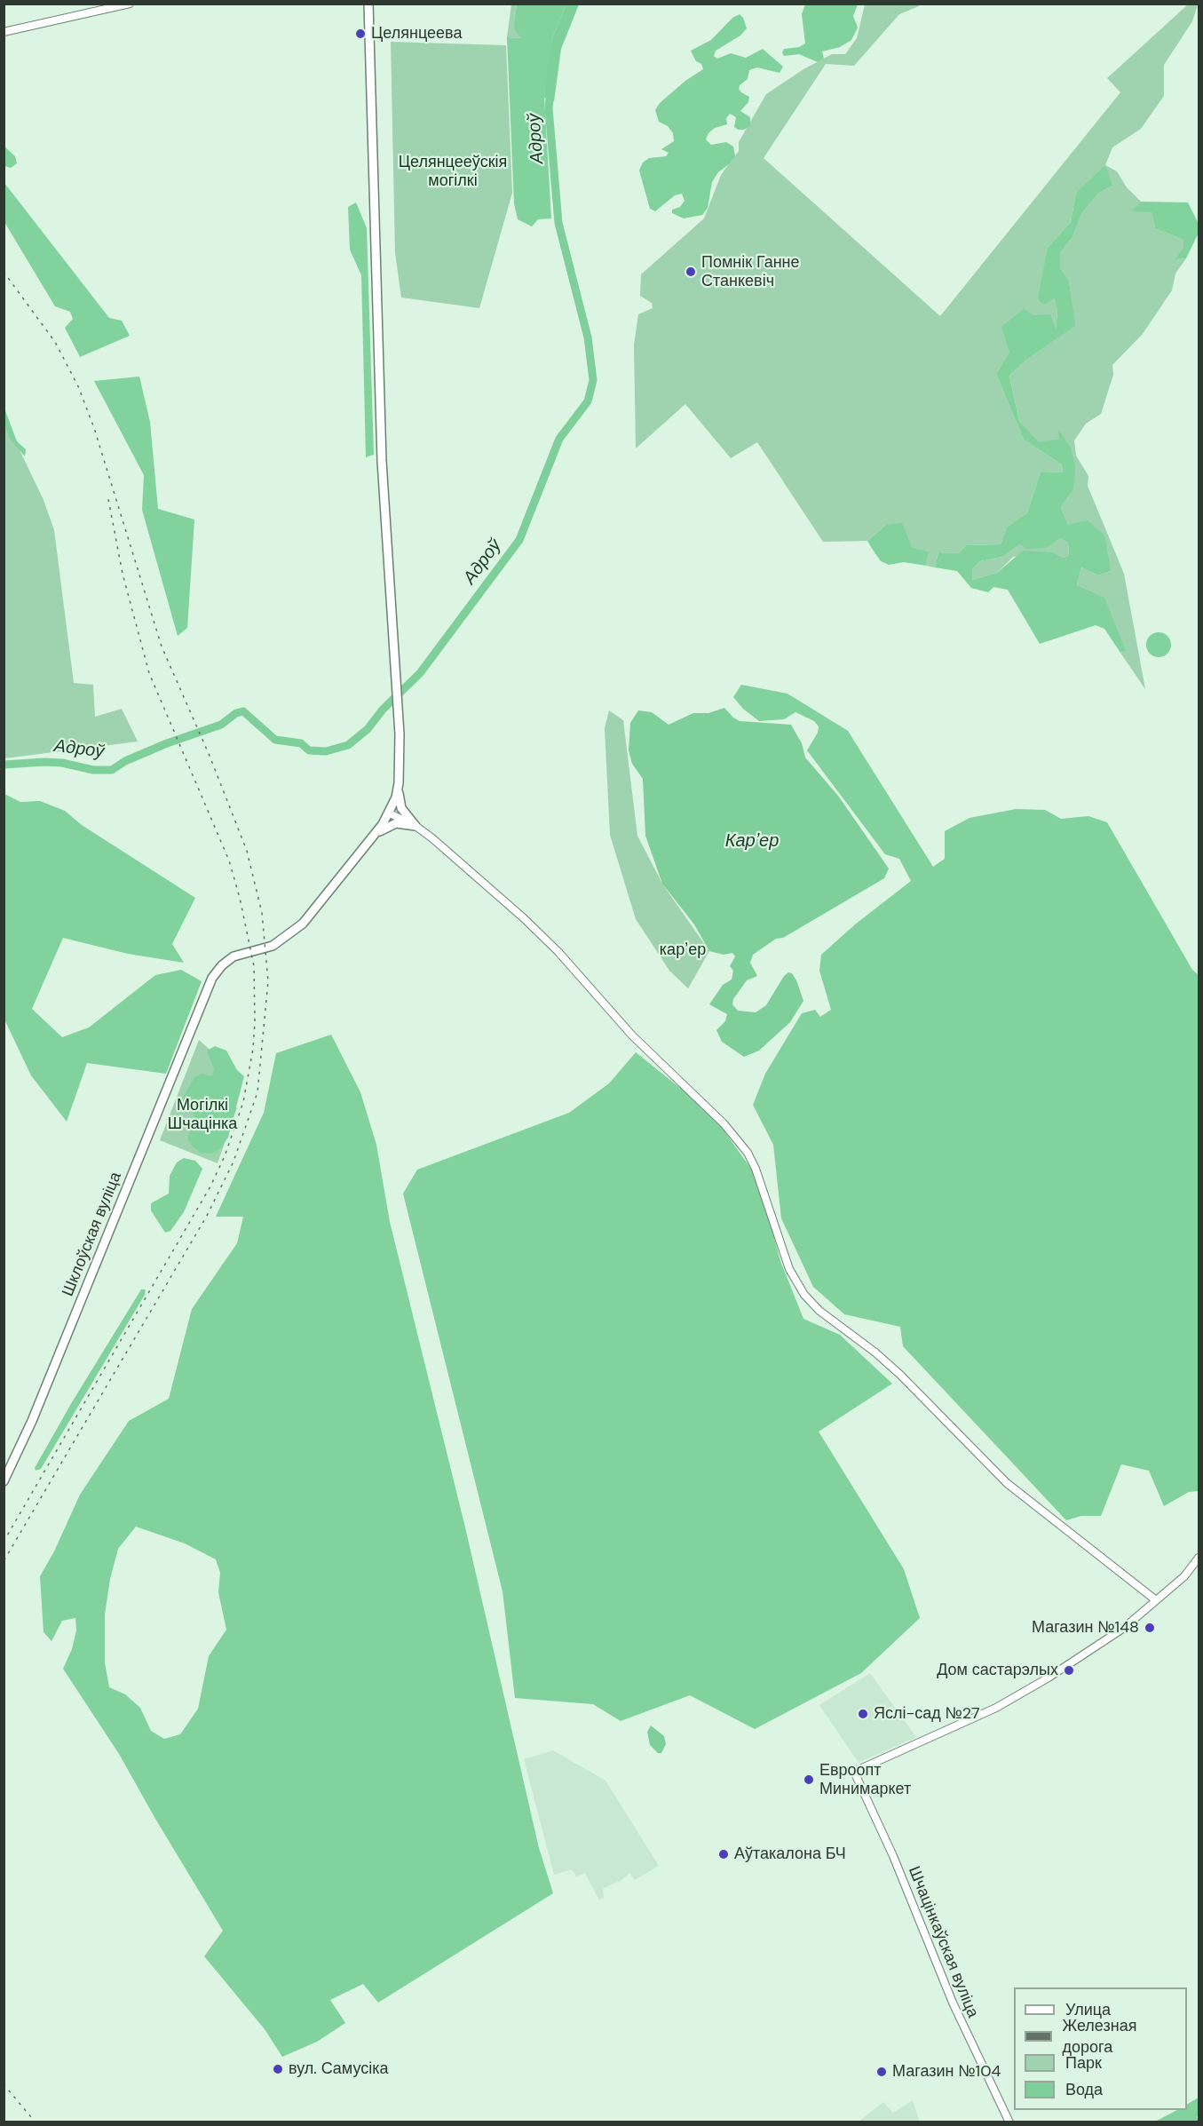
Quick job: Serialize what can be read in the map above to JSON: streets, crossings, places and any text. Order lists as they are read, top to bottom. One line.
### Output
{"streets":{"main road":["Шклоўская вуліца"],"street":["Шчацінкаўская вуліца"]},"water":["Адроў","Карʼер"],"parks":["Целянцееўскія могілкі","карʼер","Могілкі Шчацінка"],"places":["Целянцеева","Помнік Ганне Станкевіч","Магазин №148","Дом састарэлых","Яслі-сад №27","Евроопт Минимаркет","Аўтакалона БЧ","вул. Самусіка","Магазин №104"],"legend":["Улица","Железная дорога","Парк","Вода"]}
